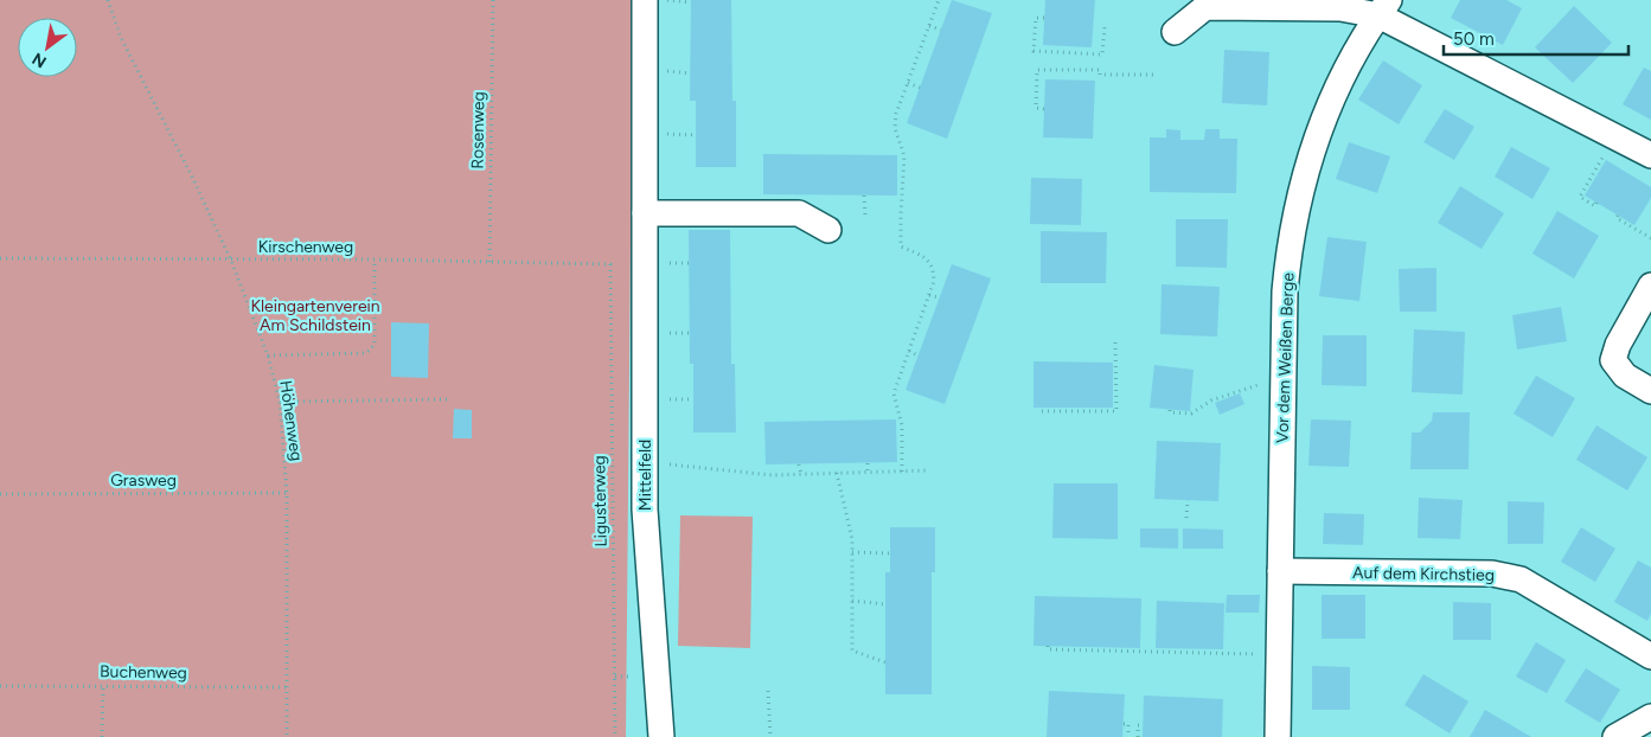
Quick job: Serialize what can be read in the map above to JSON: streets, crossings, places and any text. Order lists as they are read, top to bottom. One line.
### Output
{"streets":{"street":["Vor dem Weißen Berge","Mittelfeld","Auf dem Kirchstieg"],"path":["Rosenweg","Kirschenweg","Höhenweg","Grasweg","Ligusterweg","Buchenweg"]},"crossings":[["Rosenweg","Kirschenweg"],["Kirschenweg","Höhenweg"],["Kirschenweg","Ligusterweg"],["Vor dem Weißen Berge","Auf dem Kirchstieg"],["Höhenweg","Grasweg"],["Höhenweg","Buchenweg"]],"parks":["Kleingartenverein Am Schildstein"],"scale_bar":"50 m","north":"bottom left"}
